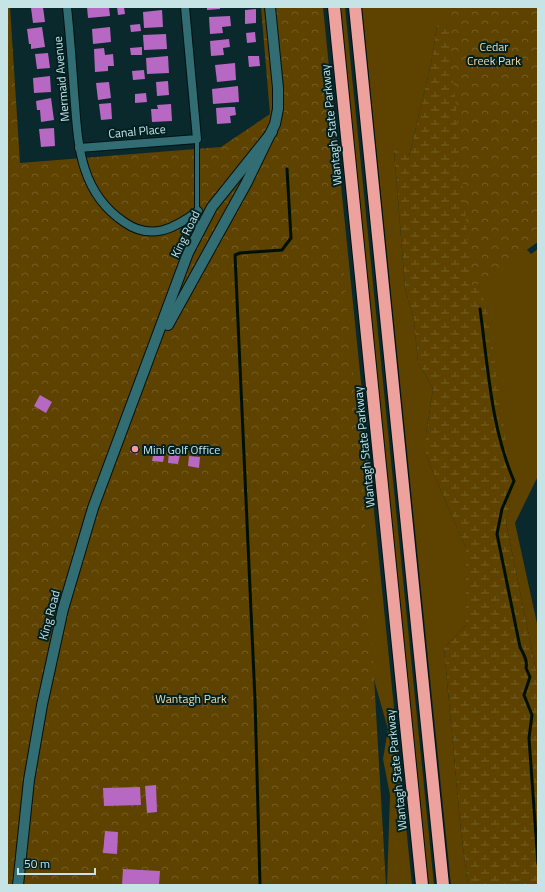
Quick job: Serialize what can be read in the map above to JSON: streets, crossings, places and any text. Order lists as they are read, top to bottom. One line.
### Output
{"streets":{"highway":["Wantagh State Parkway"],"street":["Mermaid Avenue","Canal Place","King Road"]},"crossings":[["Mermaid Avenue","Canal Place"]],"parks":["Cedar Creek Park","Wantagh Park"],"places":["Mini Golf Office"],"scale_bar":"50 m"}
